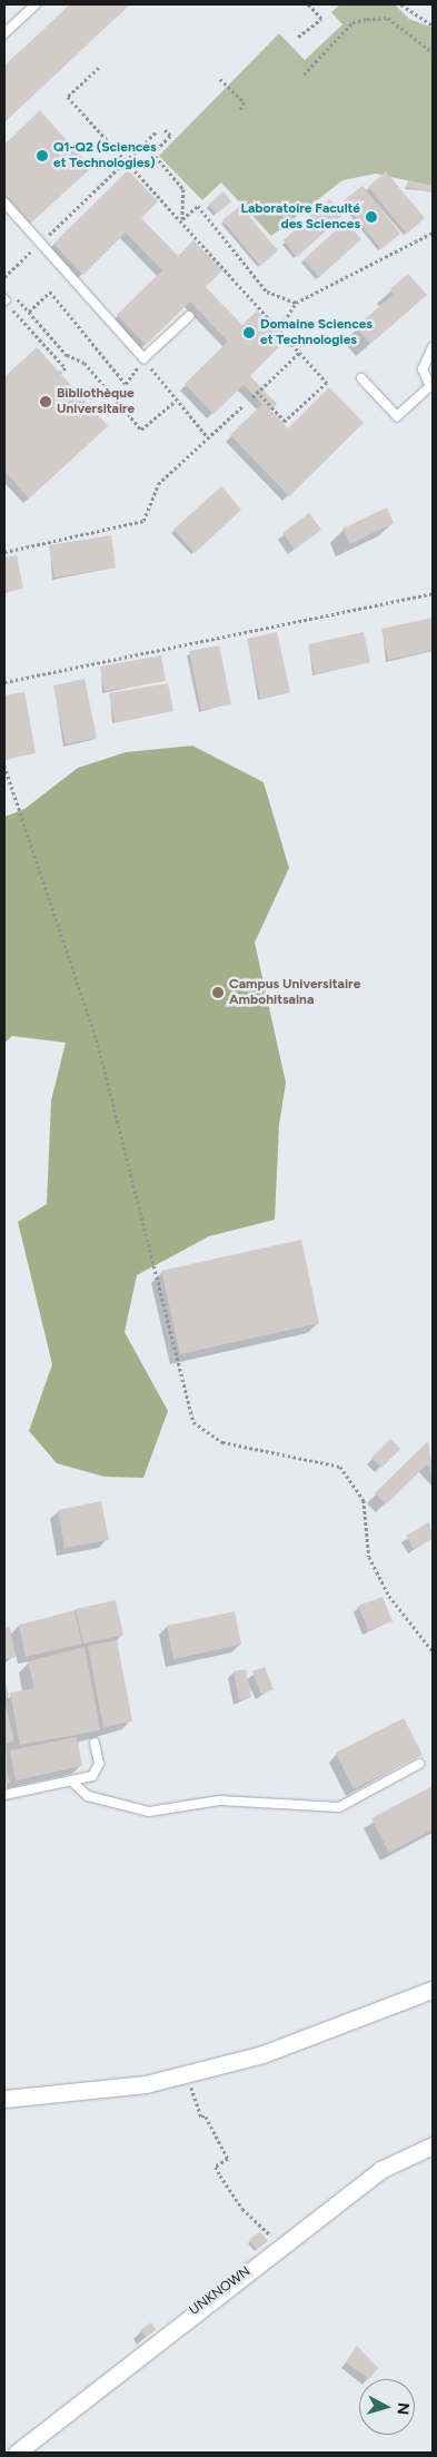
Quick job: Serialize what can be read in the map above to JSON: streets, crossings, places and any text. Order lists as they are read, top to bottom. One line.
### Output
{"streets":{"street":["UNKNOWN"]},"places":["Q1-Q2 (Sciences et Technologies)","Laboratoire Faculté des Sciences","Domaine Sciences et Technologies","Bibliothèque Universitaire","Campus Universitaire Ambohitsaina"],"north":"right"}
